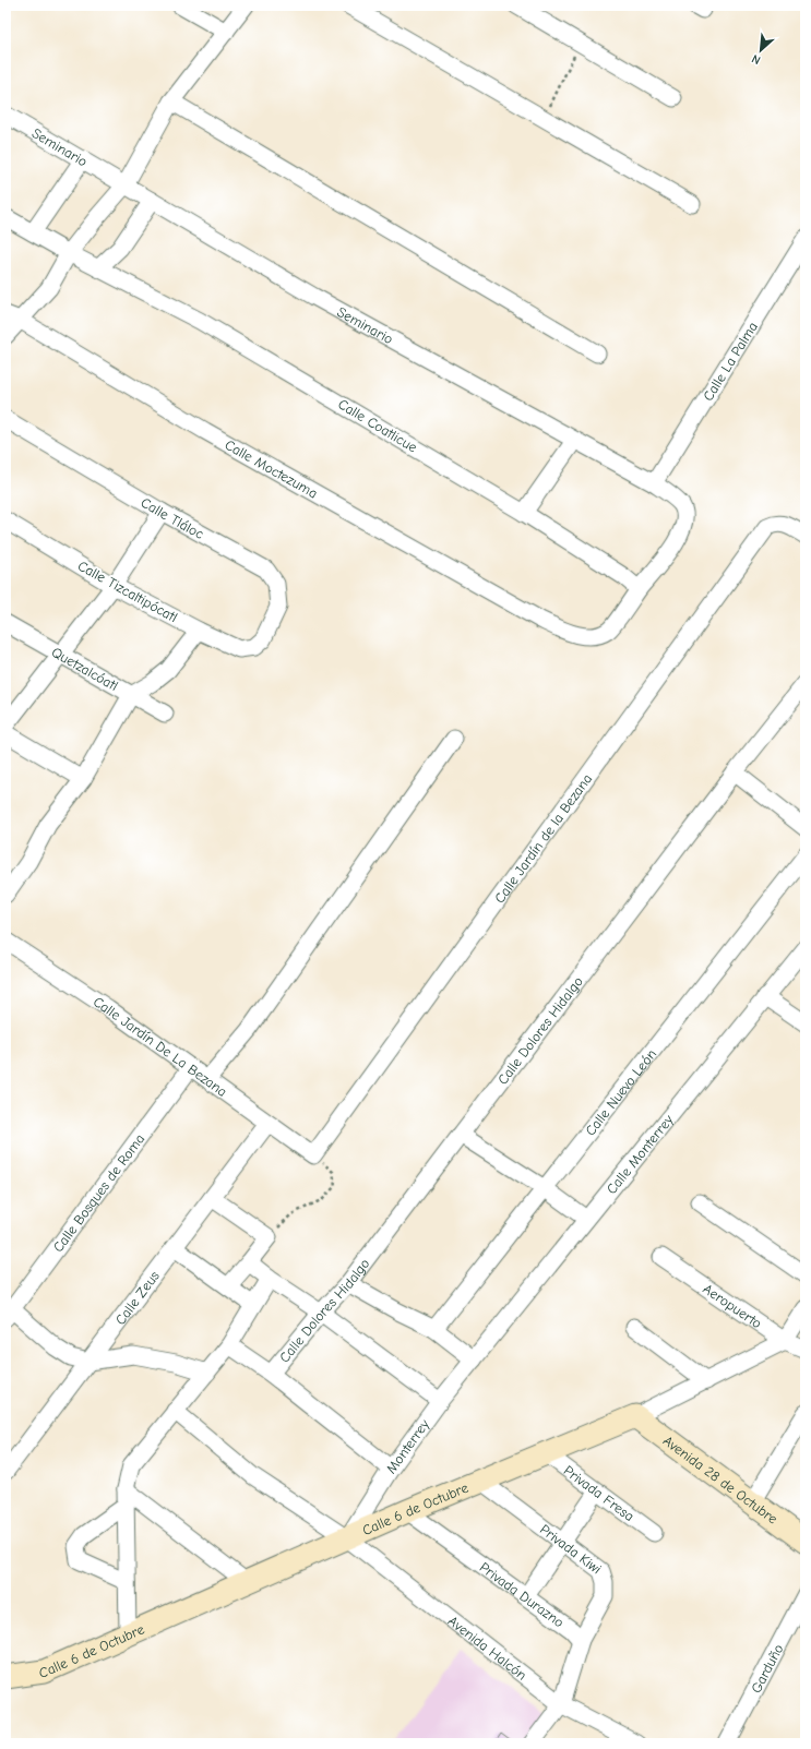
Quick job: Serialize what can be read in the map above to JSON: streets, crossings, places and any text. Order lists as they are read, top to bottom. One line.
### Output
{"streets":{"street":["Seminario","Calle La Palma","Calle Coatlicue","Calle Moctezuma","Calle Tláloc","Calle Tizcaltipócatl","Quetzalcóatl","Calle Jardín de la Bezana","Calle Dolores Hidalgo","Calle Jardín De La Bezana","Calle Nuevo León","Calle Monterrey","Calle Bosques de Roma","Calle Zeus","Aeropuerto","Monterrey","Avenida 28 de Octubre","Privada Fresa","Calle 6 de Octubre","Privada Kiwi","Privada Durazno","Avenida Halcón","Garduño"]},"crossings":[["Seminario","Calle La Palma"],["Seminario","Calle Coatlicue"],["Seminario","Calle Moctezuma"],["Calle Coatlicue","Calle Moctezuma"],["Calle Tláloc","Calle Tizcaltipócatl"],["Calle Jardín de la Bezana","Calle Jardín De La Bezana"],["Calle Jardín De La Bezana","Calle Bosques de Roma"],["Calle Jardín De La Bezana","Calle Zeus"],["Calle Monterrey","Monterrey"],["Aeropuerto","Calle 6 de Octubre"],["Monterrey","Calle 6 de Octubre"],["Monterrey","Avenida Halcón"],["Avenida 28 de Octubre","Calle 6 de Octubre"],["Privada Fresa","Calle 6 de Octubre"],["Calle 6 de Octubre","Privada Kiwi"],["Calle 6 de Octubre","Privada Durazno"],["Calle 6 de Octubre","Avenida Halcón"],["Privada Kiwi","Privada Durazno"]],"north":"bottom left"}
